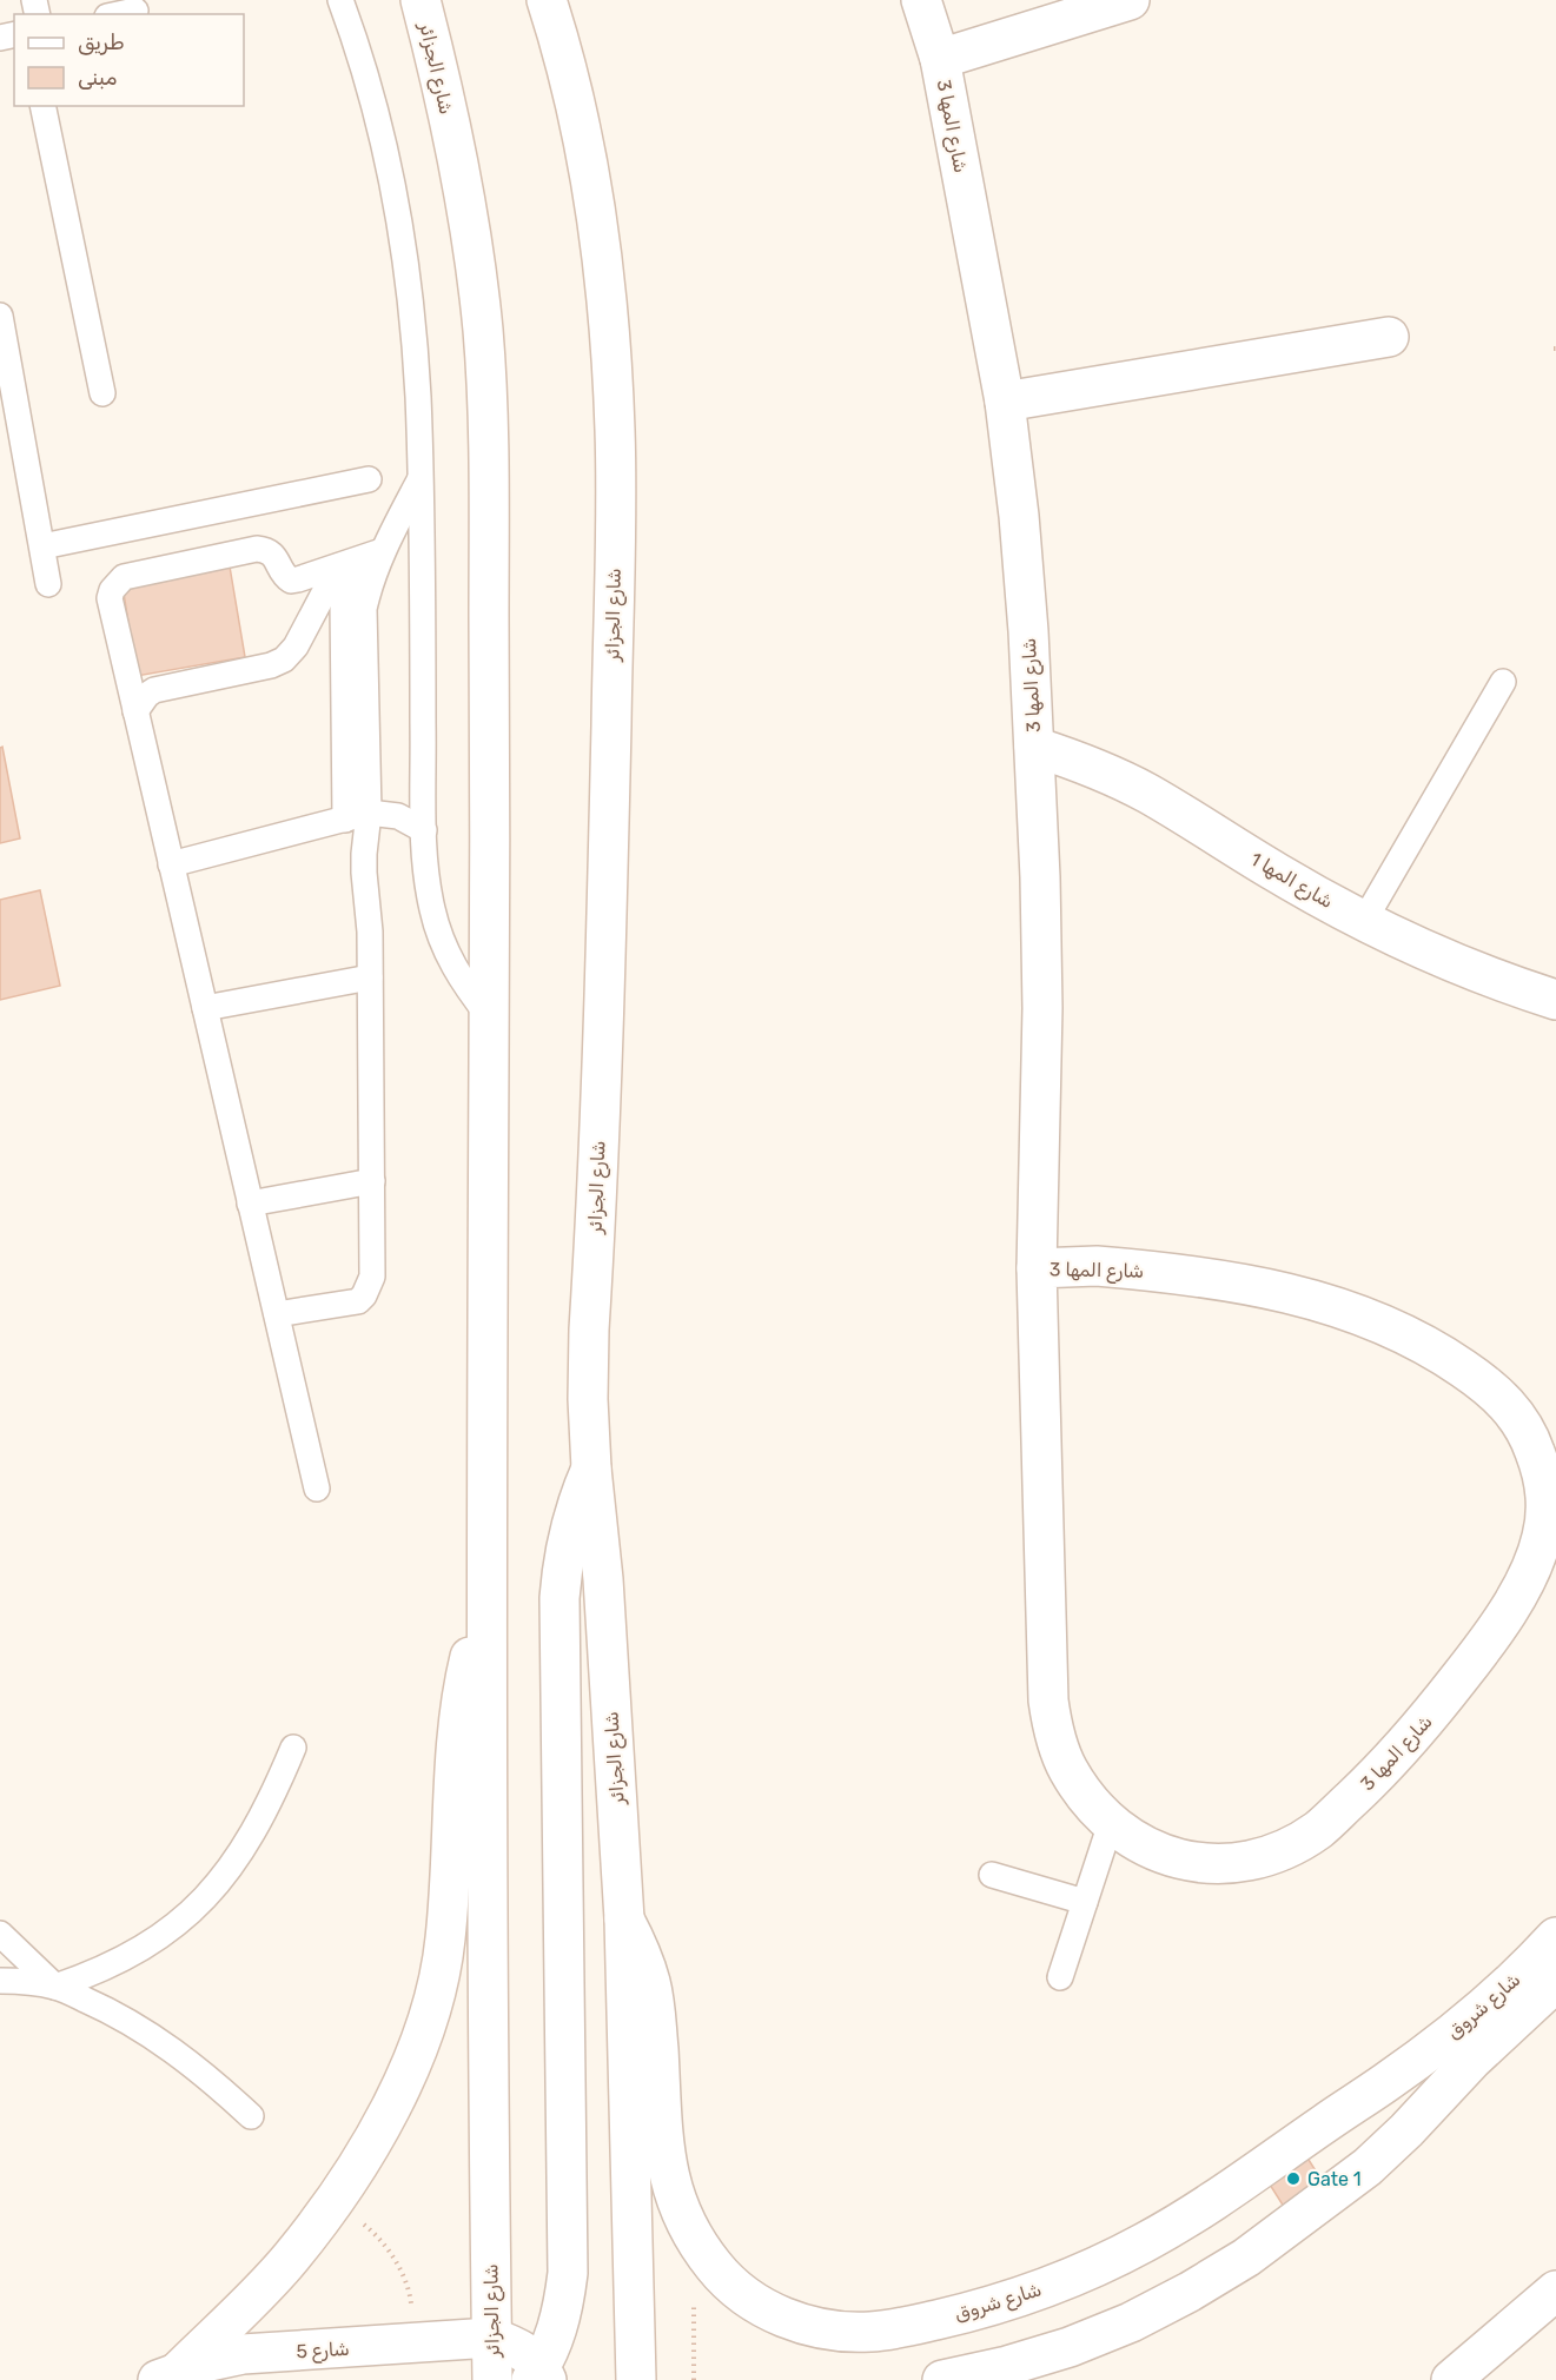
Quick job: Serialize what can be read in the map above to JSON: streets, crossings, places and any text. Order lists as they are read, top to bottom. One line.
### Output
{"streets":{"street":["شارع الجزائر","شارع المها 3","شارع المها 1","شارع شروق","شارع 5"]},"crossings":[["شارع الجزائر","شارع شروق"],["شارع الجزائر","شارع 5"],["شارع المها 3","شارع المها 1"]],"places":["Gate 1"],"legend":["طريق","مبنى"]}
